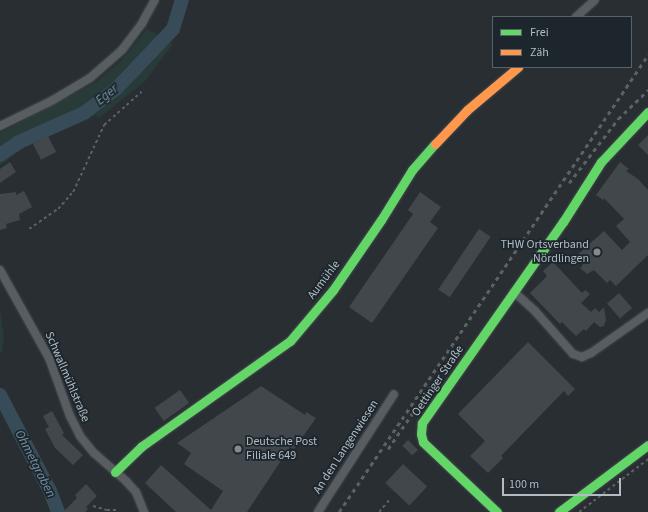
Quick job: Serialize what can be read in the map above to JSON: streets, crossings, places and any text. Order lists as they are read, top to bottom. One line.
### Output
{"streets":{"street":["Aumühle","Schwallmühlstraße","Oettinger Straße","An den Langenwiesen"]},"crossings":[["Aumühle","Schwallmühlstraße"]],"water":["Eger","Ohmetgraben"],"places":["THW Ortsverband Nördlingen","Deutsche Post Filiale 649"],"legend":["Frei","Zäh"],"scale_bar":"100 m"}
